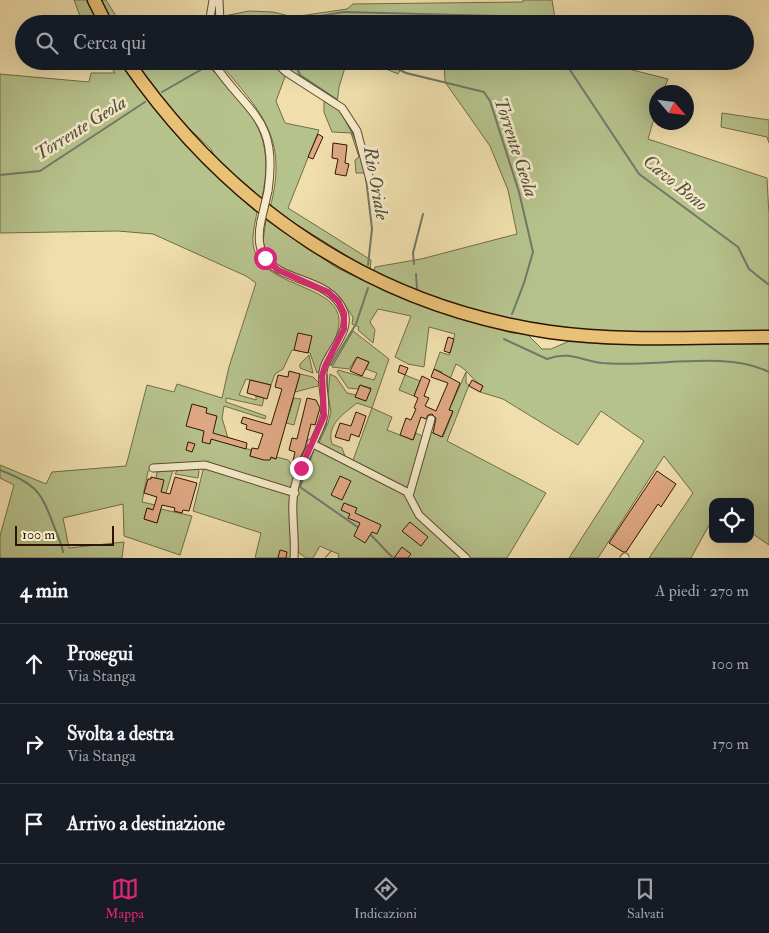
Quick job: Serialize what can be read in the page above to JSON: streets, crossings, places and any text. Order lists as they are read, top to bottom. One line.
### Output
{"water":["Torrente Geola","Cavo Bono","Rio Oriale"],"scale_bar":"100 m","north":"bottom right","page":{"search":"Cerca qui","scale":"100 m","heading":["4 min","A piedi · 270 m"],"list":[["Prosegui","Via Stanga","100 m"],["Svolta a destra","Via Stanga","170 m"],"Arrivo a destinazione"],"nav":["Mappa","Indicazioni","Salvati"]}}
